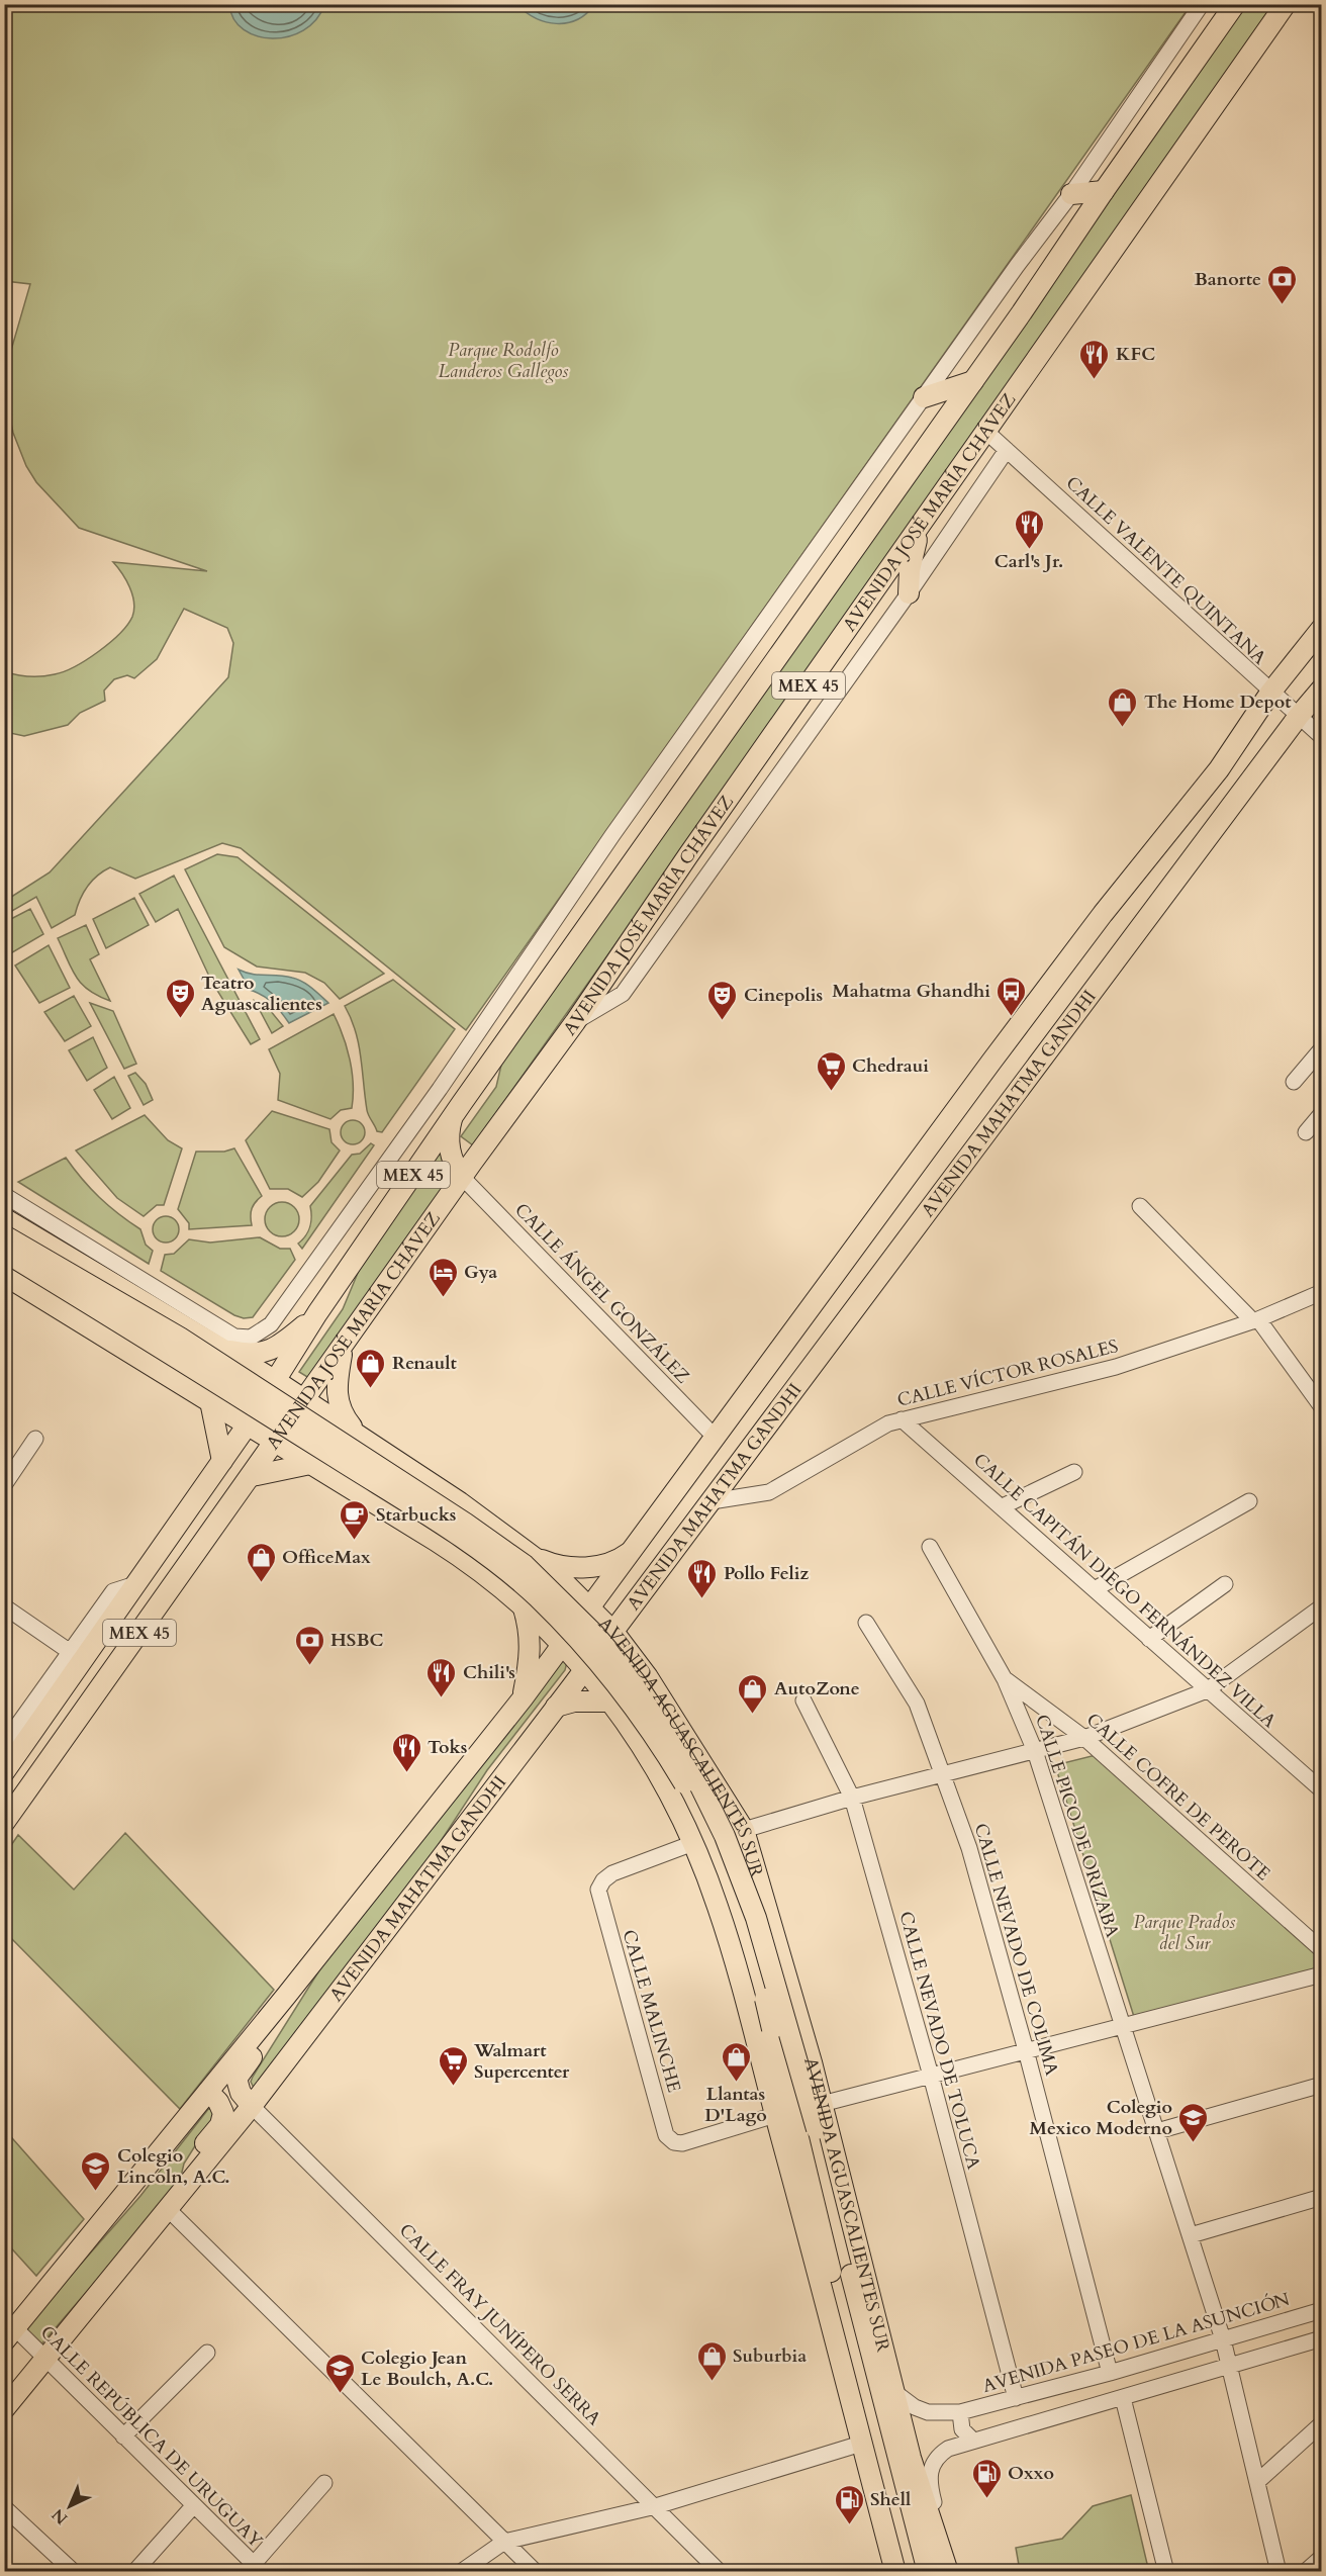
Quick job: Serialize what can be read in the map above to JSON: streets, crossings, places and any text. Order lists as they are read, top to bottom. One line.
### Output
{"streets":{"main road":["AVENIDA JOSÉ MARÍA CHÁVEZ","MEX 45","AVENIDA MAHATMA GANDHI","AVENIDA AGUASCALIENTES SUR"],"street":["CALLE VALENTE QUINTANA","CALLE ÁNGEL GONZÁLEZ","CALLE VÍCTOR ROSALES","CALLE CAPITÁN DIEGO FERNÁNDEZ VILLA","CALLE COFRE DE PEROTE","CALLE PICO DE ORIZABA","CALLE NEVADO DE COLIMA","CALLE MALINCHE","CALLE NEVADO DE TOLUCA","CALLE FRAY JUNÍPERO SERRA","AVENIDA PASEO DE LA ASUNCIÓN","CALLE REPÚBLICA DE URUGUAY"]},"crossings":[["AVENIDA JOSÉ MARÍA CHÁVEZ","CALLE VALENTE QUINTANA"],["AVENIDA JOSÉ MARÍA CHÁVEZ","CALLE ÁNGEL GONZÁLEZ"],["AVENIDA JOSÉ MARÍA CHÁVEZ","AVENIDA AGUASCALIENTES SUR"],["CALLE VALENTE QUINTANA","AVENIDA MAHATMA GANDHI"],["AVENIDA MAHATMA GANDHI","CALLE ÁNGEL GONZÁLEZ"],["AVENIDA MAHATMA GANDHI","CALLE VÍCTOR ROSALES"],["AVENIDA MAHATMA GANDHI","AVENIDA AGUASCALIENTES SUR"],["AVENIDA MAHATMA GANDHI","CALLE FRAY JUNÍPERO SERRA"],["AVENIDA MAHATMA GANDHI","CALLE REPÚBLICA DE URUGUAY"],["CALLE VÍCTOR ROSALES","CALLE CAPITÁN DIEGO FERNÁNDEZ VILLA"],["AVENIDA AGUASCALIENTES SUR","CALLE MALINCHE"],["AVENIDA AGUASCALIENTES SUR","AVENIDA PASEO DE LA ASUNCIÓN"],["CALLE COFRE DE PEROTE","CALLE PICO DE ORIZABA"],["CALLE PICO DE ORIZABA","AVENIDA PASEO DE LA ASUNCIÓN"],["CALLE NEVADO DE COLIMA","AVENIDA PASEO DE LA ASUNCIÓN"],["CALLE NEVADO DE TOLUCA","AVENIDA PASEO DE LA ASUNCIÓN"]],"parks":["Parque Rodolfo Landeros Gallegos","Parque Prados del Sur"],"places":{"bank":["Banorte","HSBC"],"restaurant":["KFC","Carl's Jr.","Pollo Feliz","Chili's","Toks"],"shop":["The Home Depot","Renault","OfficeMax","AutoZone","Llantas D'Lago","Suburbia"],"bus stop":["Mahatma Ghandhi"],"theatre":["Teatro Aguascalientes","Cinepolis"],"supermarket":["Chedraui","Walmart Supercenter"],"hotel":["Gya"],"cafe":["Starbucks"],"school or university":["Colegio Mexico Moderno","Colegio Lincoln, A.C.","Colegio Jean Le Boulch, A.C."],"fuel station":["Oxxo","Shell"]},"north":"bottom left"}
